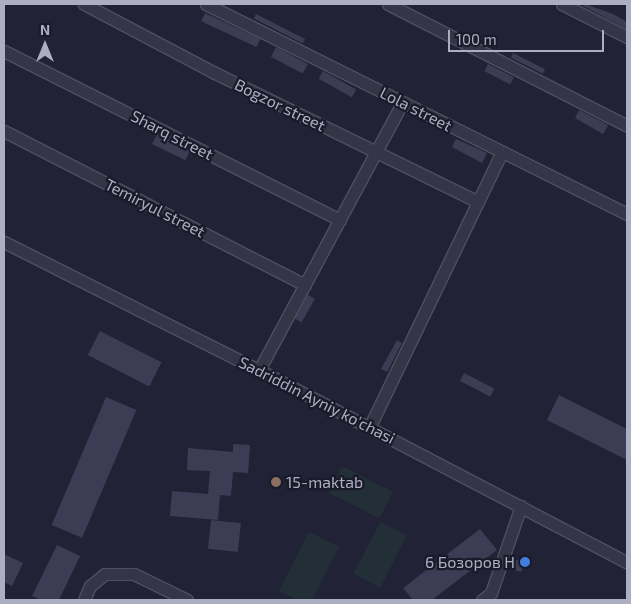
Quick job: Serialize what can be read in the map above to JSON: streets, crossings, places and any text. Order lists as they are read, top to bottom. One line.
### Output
{"streets":{"street":["Bogzor street","Lola street","Sharq street","Temiryul street","Sadriddin Ayniy ko'chasi"]},"places":["15-maktab","6 Бозоров Н"],"scale_bar":"100 m","north":"top"}
